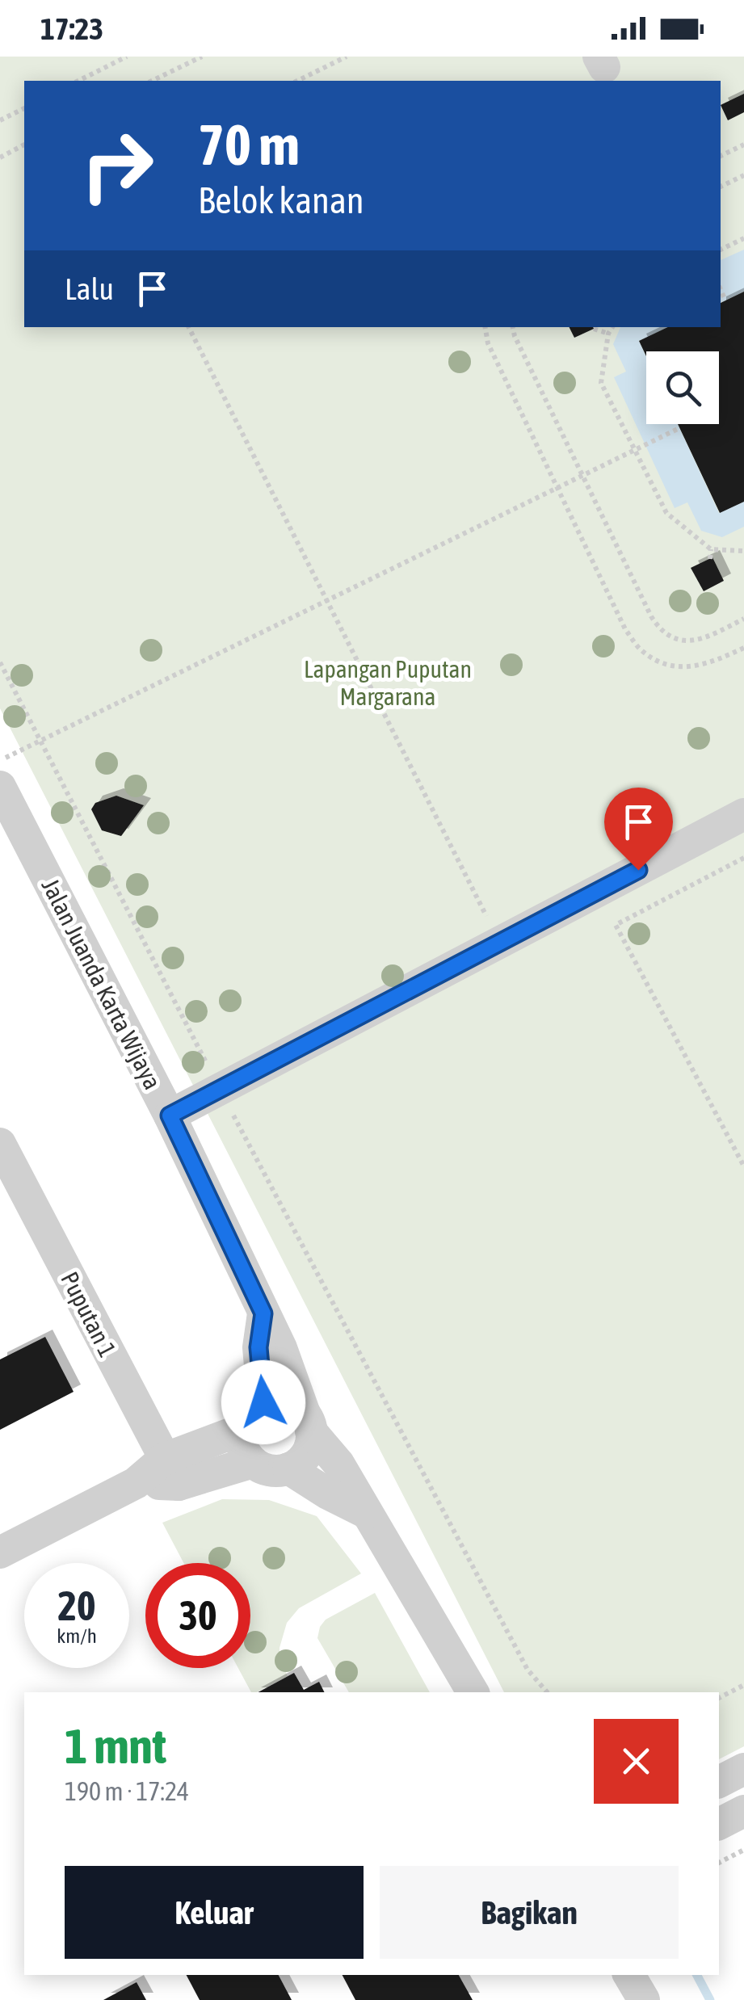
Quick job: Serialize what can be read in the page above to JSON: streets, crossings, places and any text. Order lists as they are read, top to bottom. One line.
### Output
{"streets":{"street":["Jalan Juanda Karta Wijaya","Puputan 1"]},"parks":["Lapangan Puputan Margarana"],"page":{"status":"17:23","turn":["70 m","Belok kanan"],"then":"Lalu","speed":"20 km/h","limit":"30","heading":["1 mnt","190 m · 17:24"],"buttons":["Keluar","Bagikan"]}}
